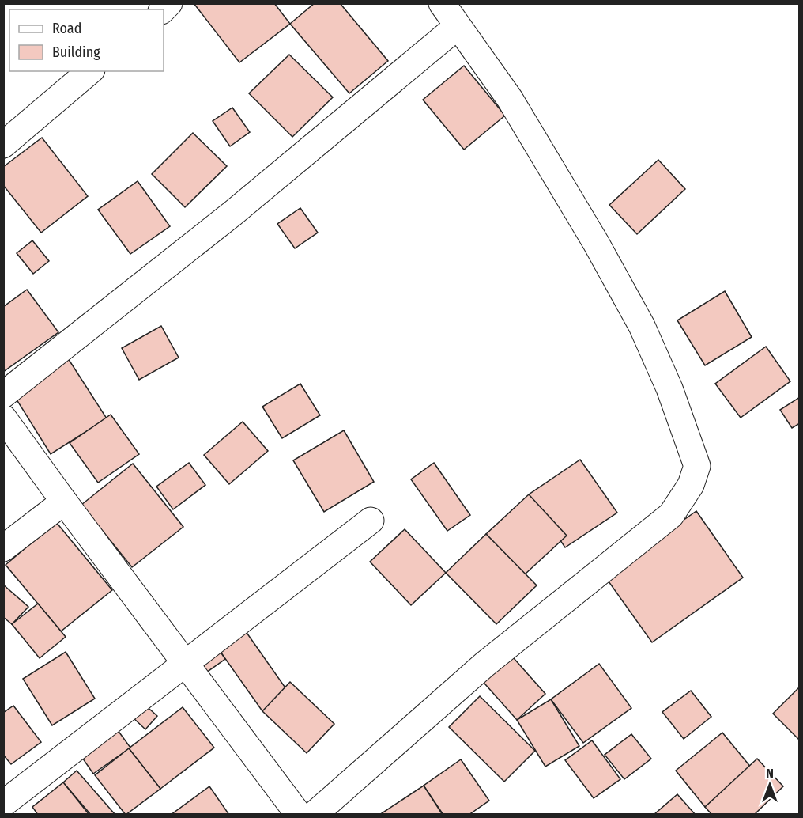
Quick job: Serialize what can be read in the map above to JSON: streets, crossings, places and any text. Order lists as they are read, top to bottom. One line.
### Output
{"legend":["Road","Building"],"north":"top"}
